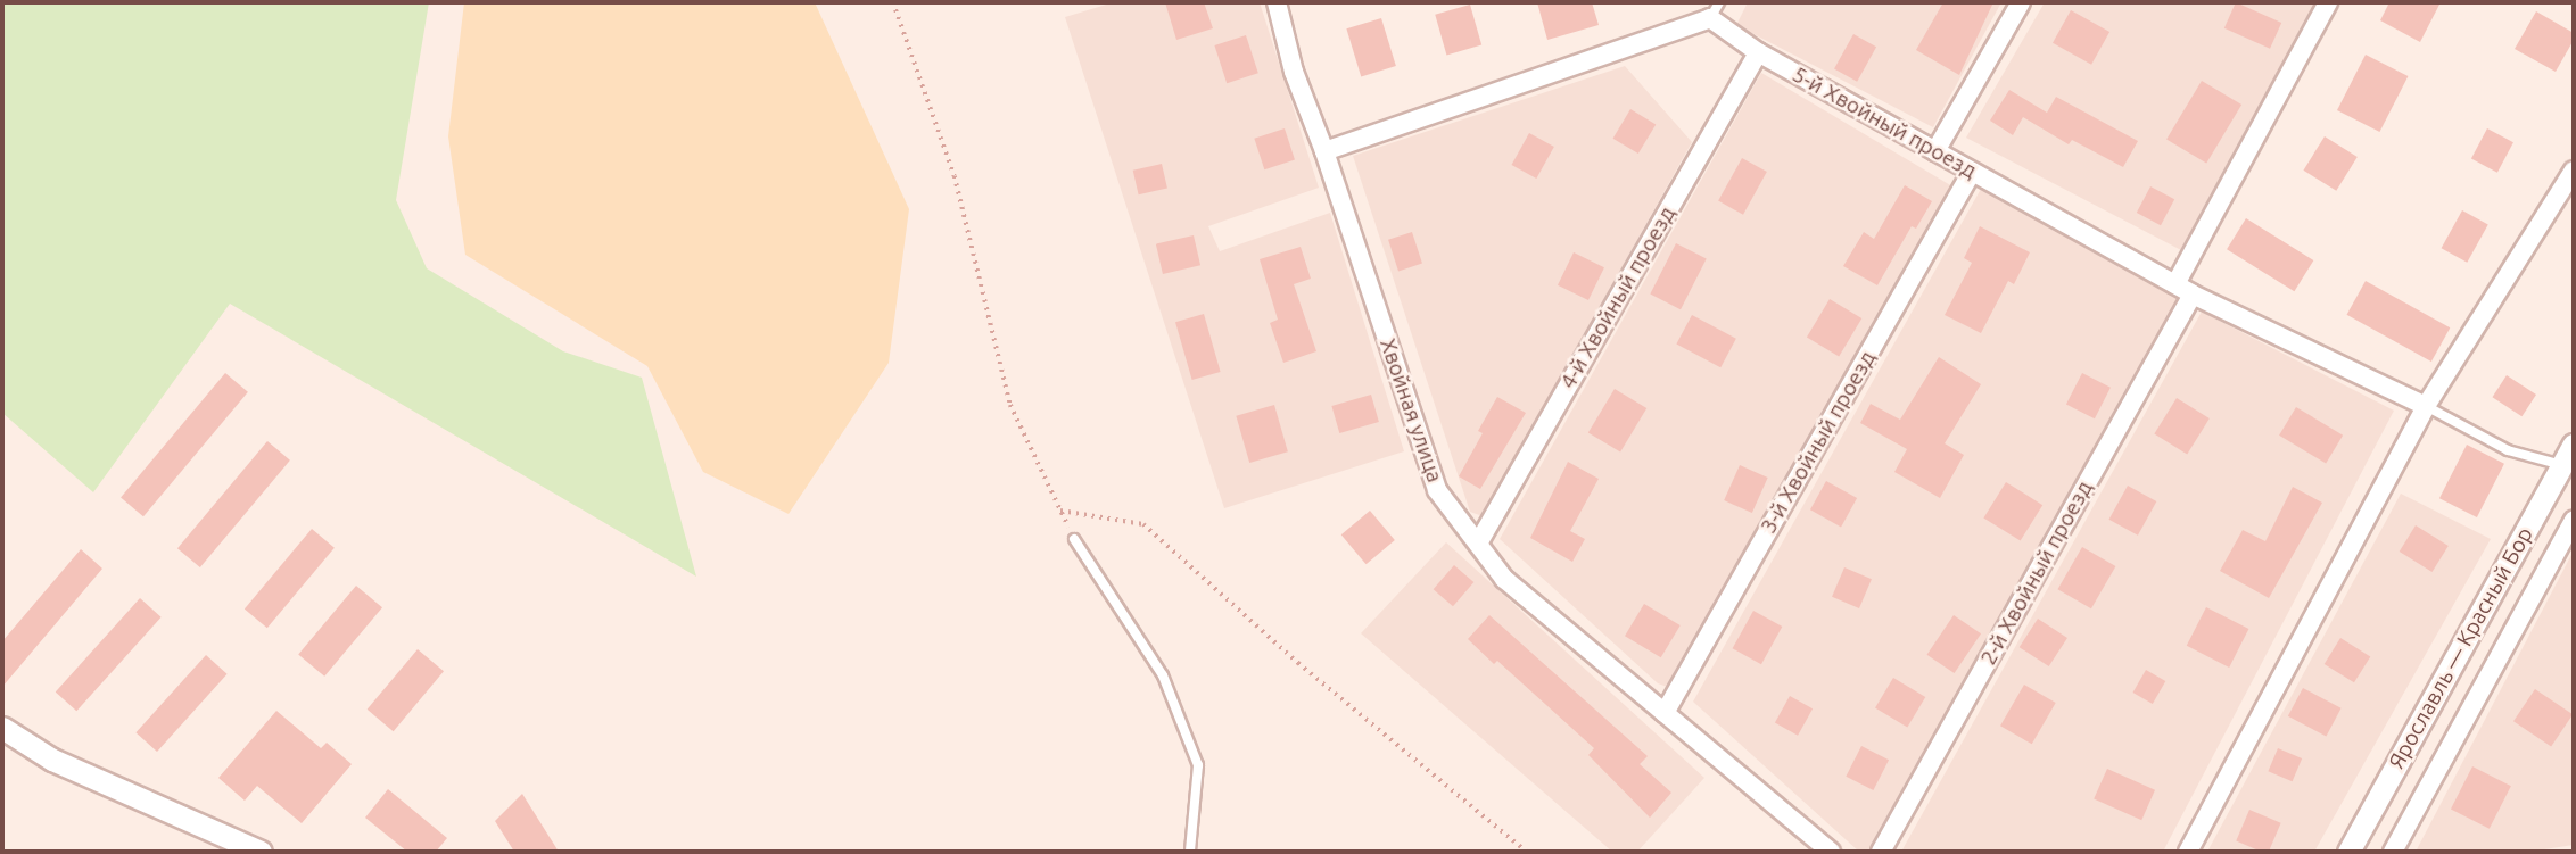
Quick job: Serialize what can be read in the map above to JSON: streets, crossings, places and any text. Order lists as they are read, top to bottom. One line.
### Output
{"streets":{"street":["5-й Хвойный проезд","4-й Хвойный проезд","Хвойная улица","3-й Хвойный проезд","2-й Хвойный проезд","Ярославль — Красный Бор"]},"crossings":[["5-й Хвойный проезд","4-й Хвойный проезд"],["5-й Хвойный проезд","Хвойная улица"],["5-й Хвойный проезд","3-й Хвойный проезд"],["5-й Хвойный проезд","2-й Хвойный проезд"],["4-й Хвойный проезд","Хвойная улица"],["Хвойная улица","3-й Хвойный проезд"]]}
